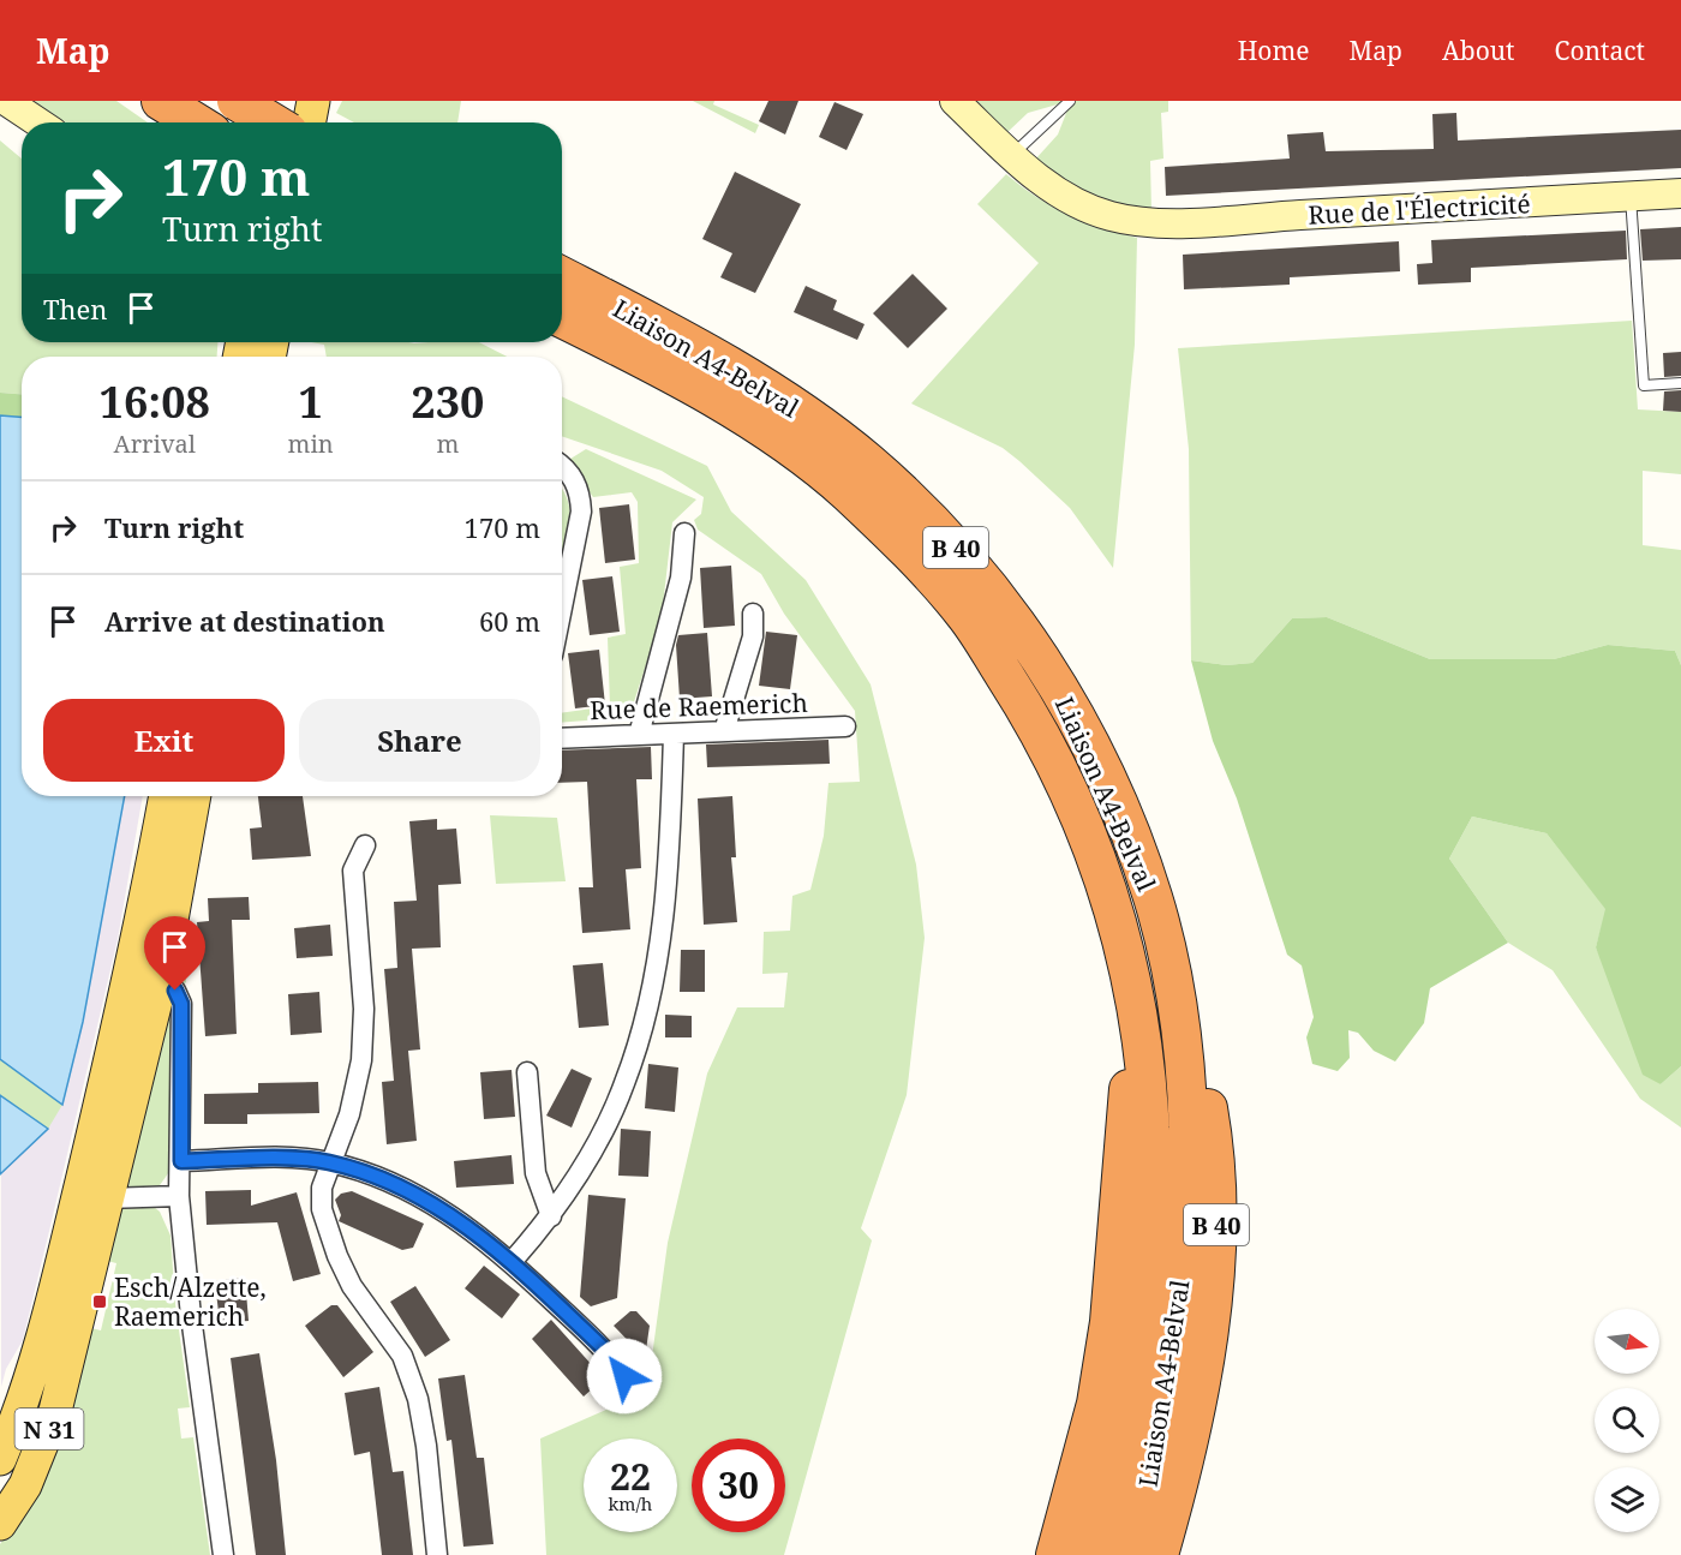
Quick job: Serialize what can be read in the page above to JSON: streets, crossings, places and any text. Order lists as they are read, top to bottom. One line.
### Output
{"streets":{"highway":["Liaison A4-Belval","B 40"],"main road":["Rue de l'Électricité","N 31"],"street":["Rue de Raemerich"]},"crossings":[["Liaison A4-Belval","B 40"]],"places":{"transit":["Esch/Alzette, Raemerich"]},"north":"right","page":{"header":"Map","nav":["Home","Map","About","Contact"],"turn":["170 m","Turn right"],"then":"Then","eta":["16:08","Arrival","1","min","230","m"],"list":[{"name":"Turn right","value":"170 m"},{"name":"Arrive at destination","value":"60 m"}],"buttons":["Exit","Share"],"speed":"22 km/h","limit":"30"}}
